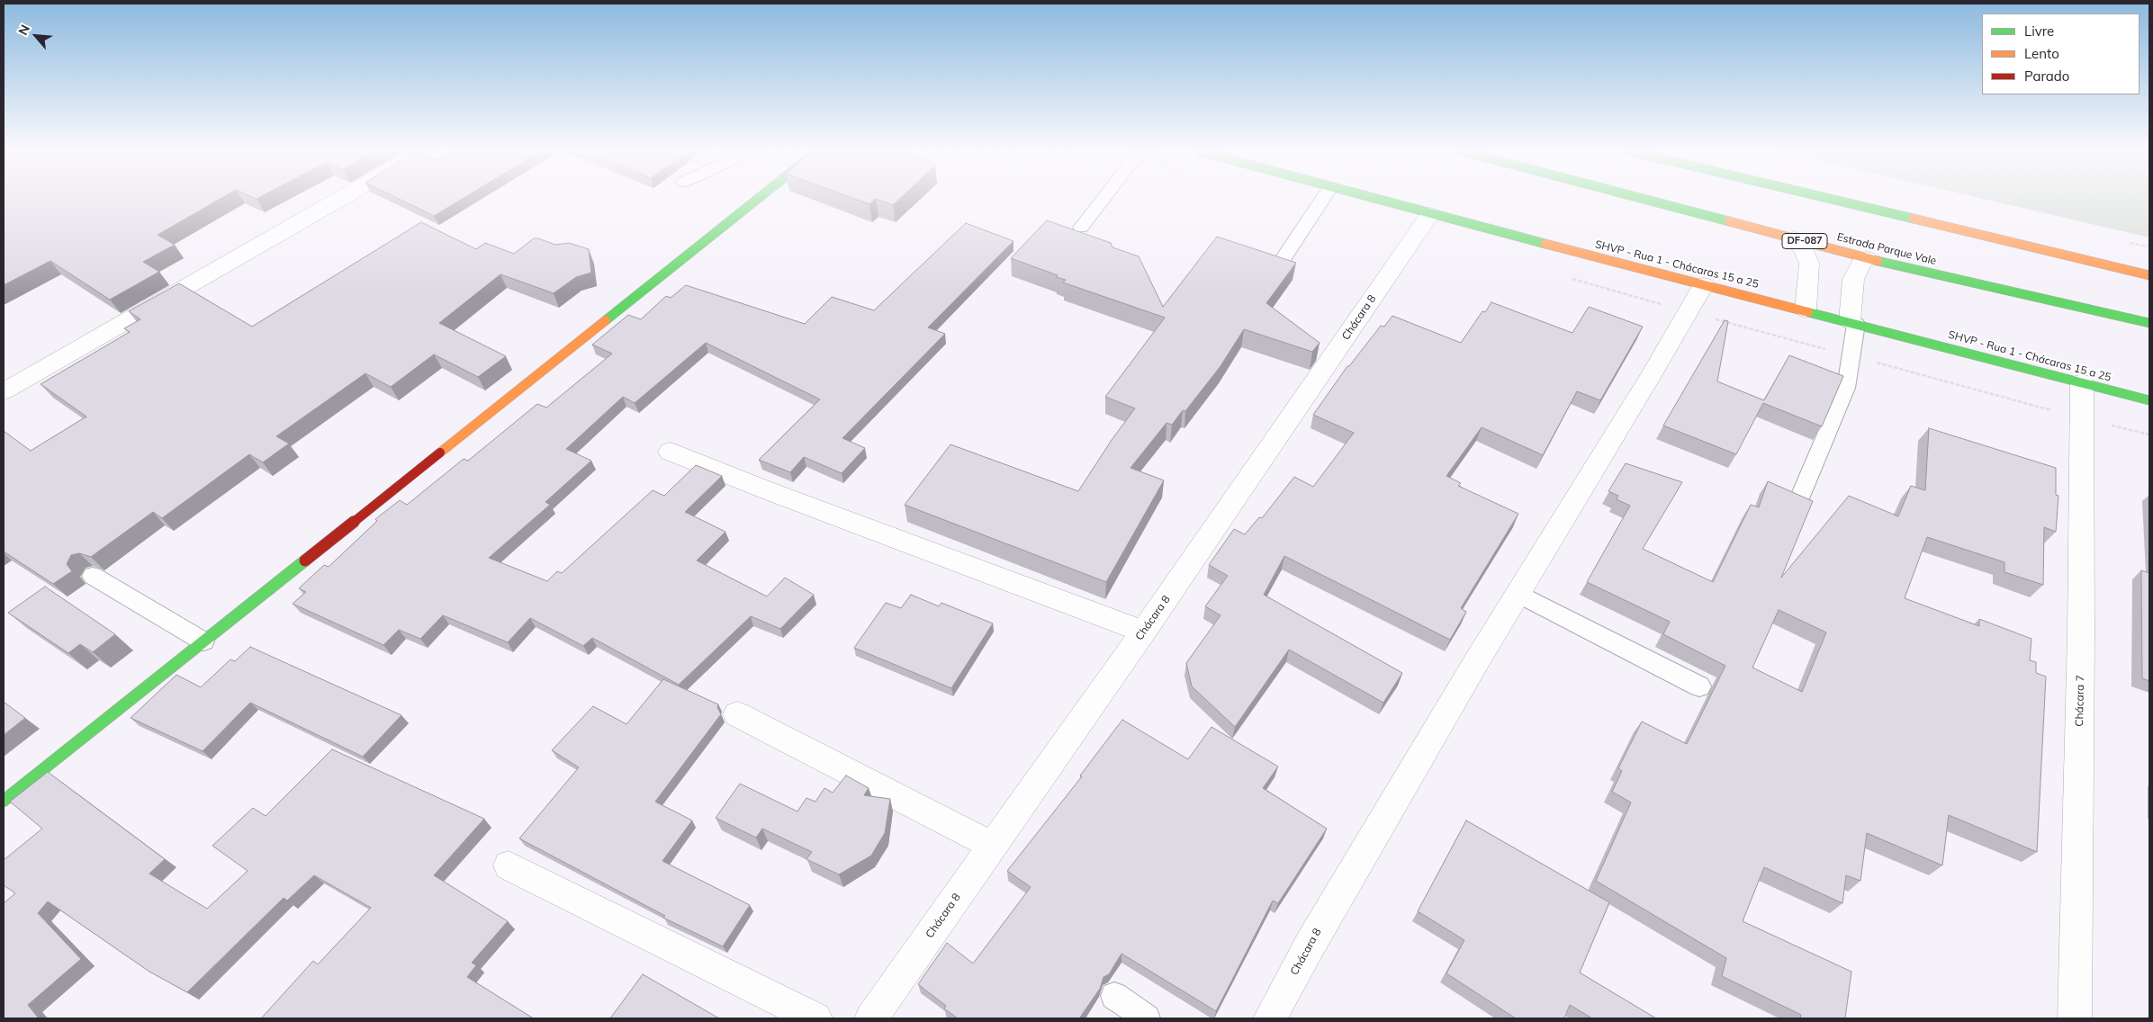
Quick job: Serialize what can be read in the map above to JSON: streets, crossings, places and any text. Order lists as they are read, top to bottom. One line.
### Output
{"streets":{"street":["DF-087","Estrada Parque Vale","SHVP - Rua 1 - Chácaras 15 a 25","Chácara 8","Chácara 7"]},"crossings":[["SHVP - Rua 1 - Chácaras 15 a 25","Chácara 8"],["SHVP - Rua 1 - Chácaras 15 a 25","Chácara 7"]],"legend":["Livre","Lento","Parado"],"north":"top left"}
